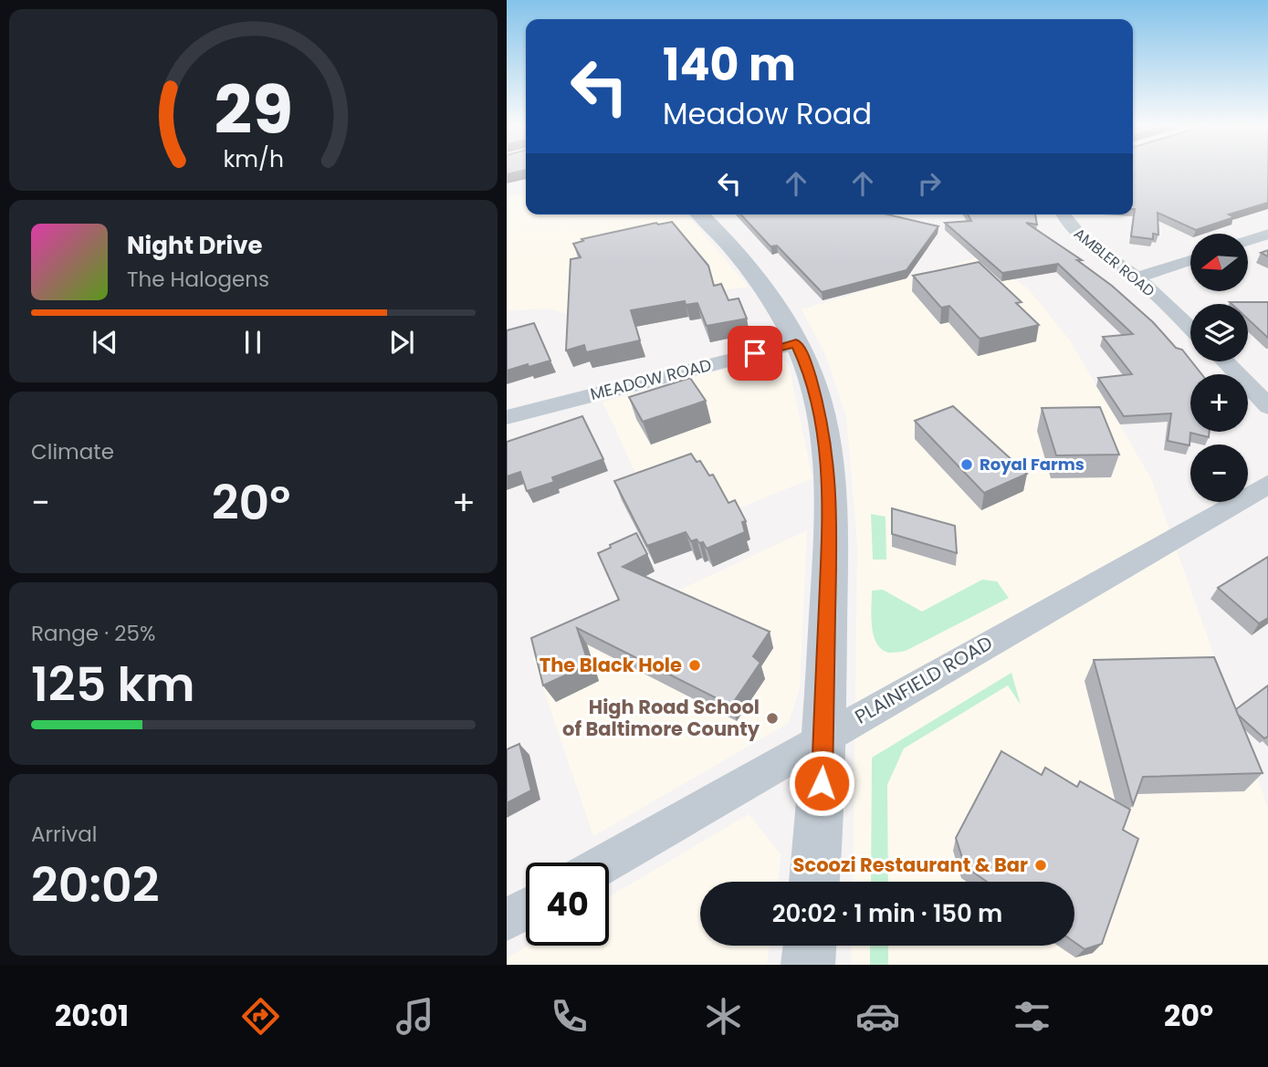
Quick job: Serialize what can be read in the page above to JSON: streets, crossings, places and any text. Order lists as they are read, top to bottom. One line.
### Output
{"streets":{"street":["AMBLER ROAD","MEADOW ROAD","PLAINFIELD ROAD"]},"places":["Royal Farms","The Black Hole","High Road School of Baltimore County","Scoozi Restaurant & Bar"],"north":"left","page":{"turn":["140 m","Meadow Road"],"song":["Night Drive","The Halogens"],"map_buttons":["+","−"],"tile":["Climate",["Range · 25%","125 km"],["Arrival","20:02"]],"heat":["−","20°","+"],"limit":"40","trip":"20:02 · 1 min · 150 m","tabs":["20:01","20°"],"gauge":["29","km/h"]}}
